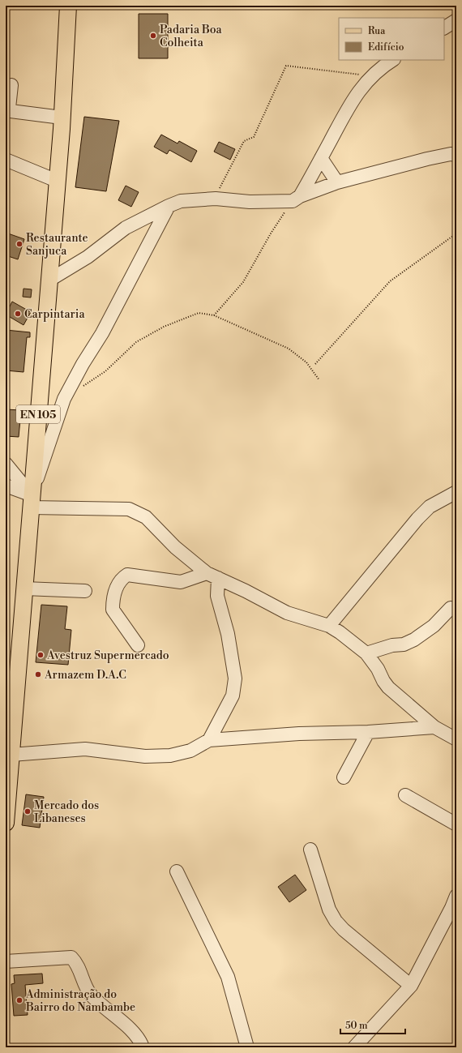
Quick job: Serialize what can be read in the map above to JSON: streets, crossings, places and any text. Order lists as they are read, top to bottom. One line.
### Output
{"streets":{"main road":["EN 105"]},"places":["Padaria Boa Colheita","Restaurante Sanjuca","Carpintaria","Avestruz Supermercado","Armazem D.A.C","Mercado dos Libaneses","Administração do Bairro do Nambambe"],"legend":["Rua","Edifício"],"scale_bar":"50 m"}
